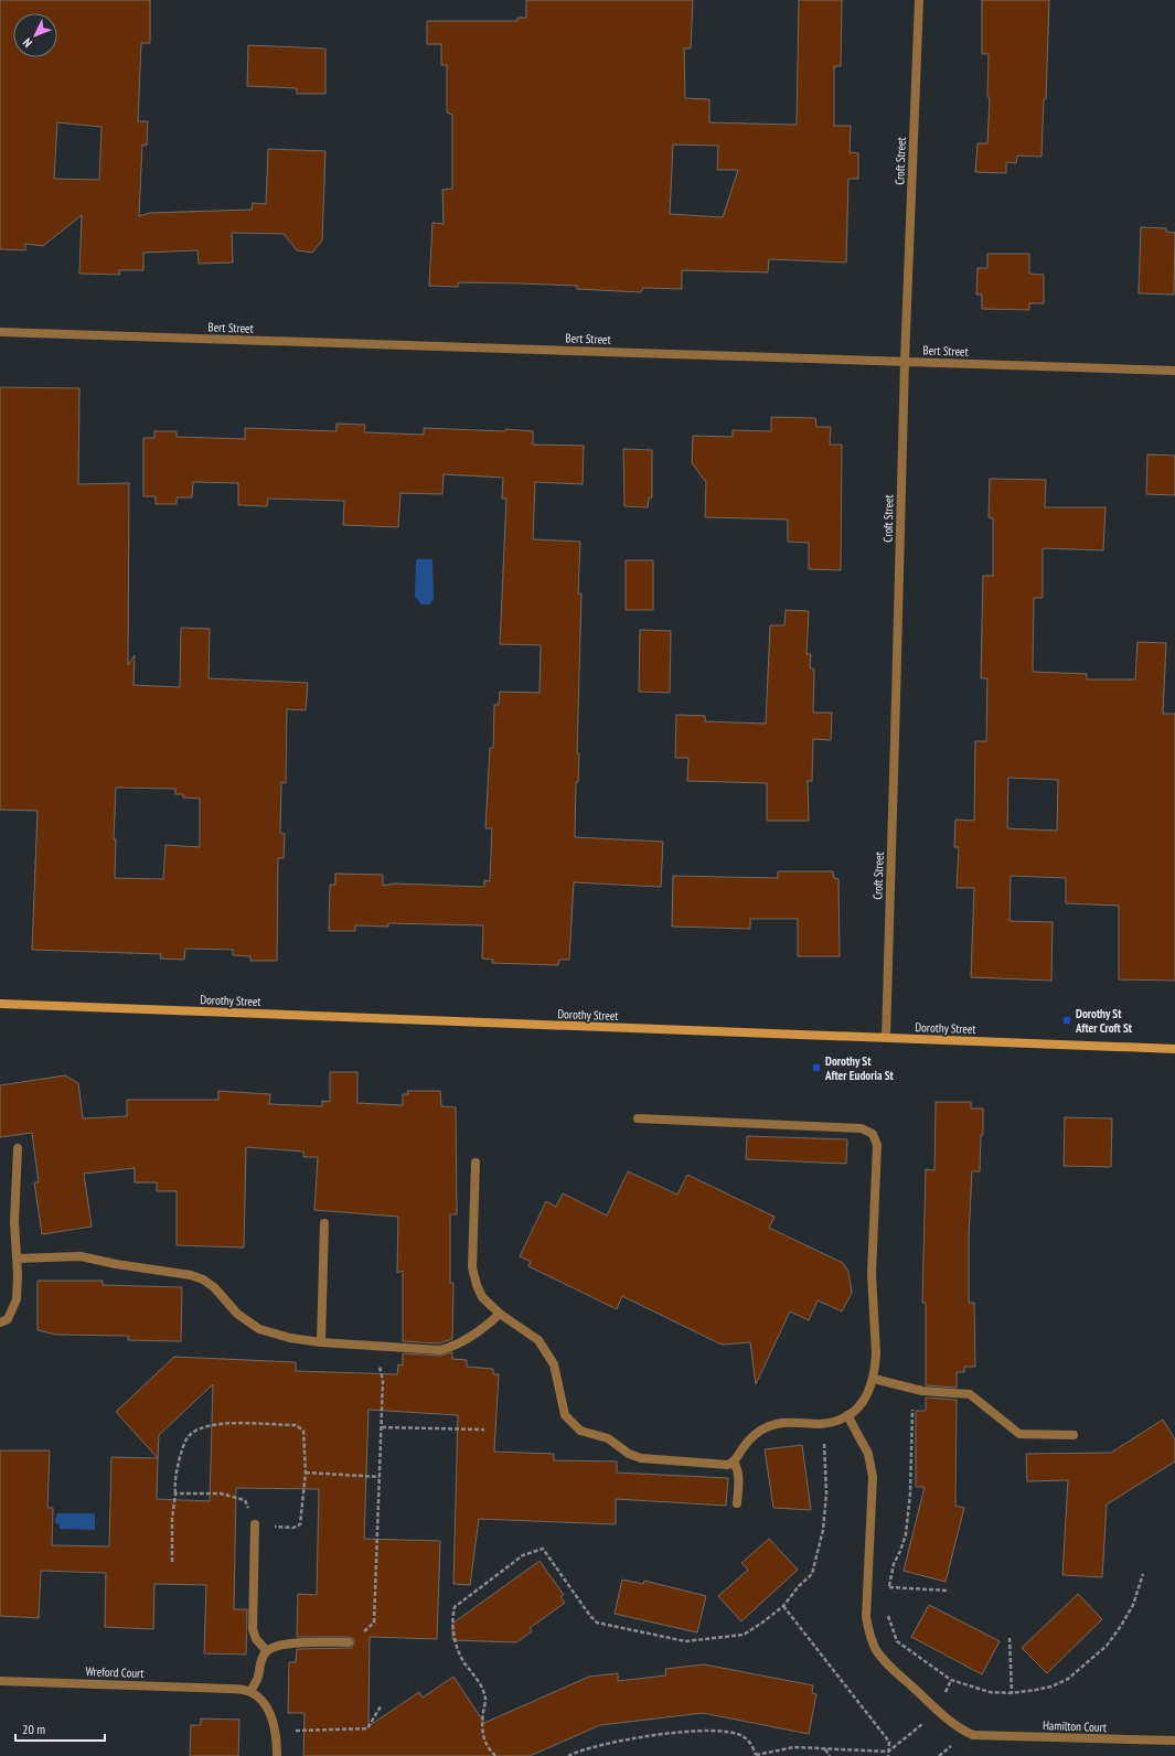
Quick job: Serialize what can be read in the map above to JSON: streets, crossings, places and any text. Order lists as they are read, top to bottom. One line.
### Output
{"streets":{"main road":["Dorothy Street"],"street":["Croft Street","Bert Street","Wreford Court","Hamilton Court"]},"crossings":[["Croft Street","Bert Street"],["Croft Street","Dorothy Street"]],"places":{"transit":["Dorothy St After Croft St","Dorothy St After Eudoria St"]},"scale_bar":"20 m","north":"bottom left"}
